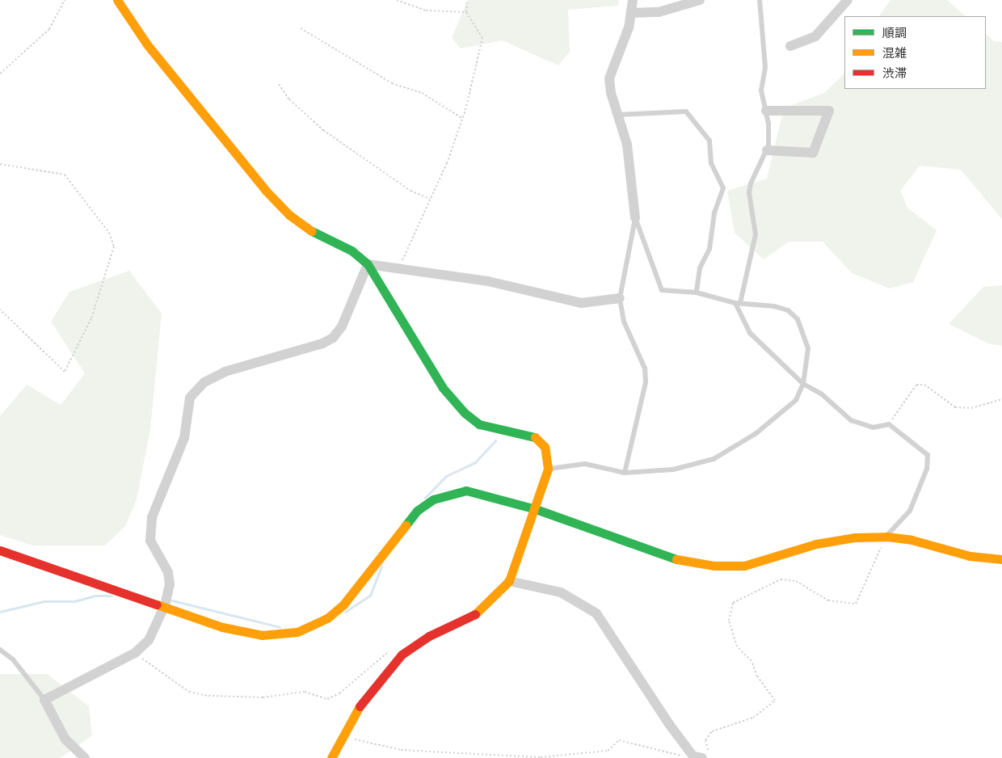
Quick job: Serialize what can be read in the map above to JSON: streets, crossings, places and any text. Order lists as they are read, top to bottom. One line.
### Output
{"legend":["順調","混雑","渋滞"]}
